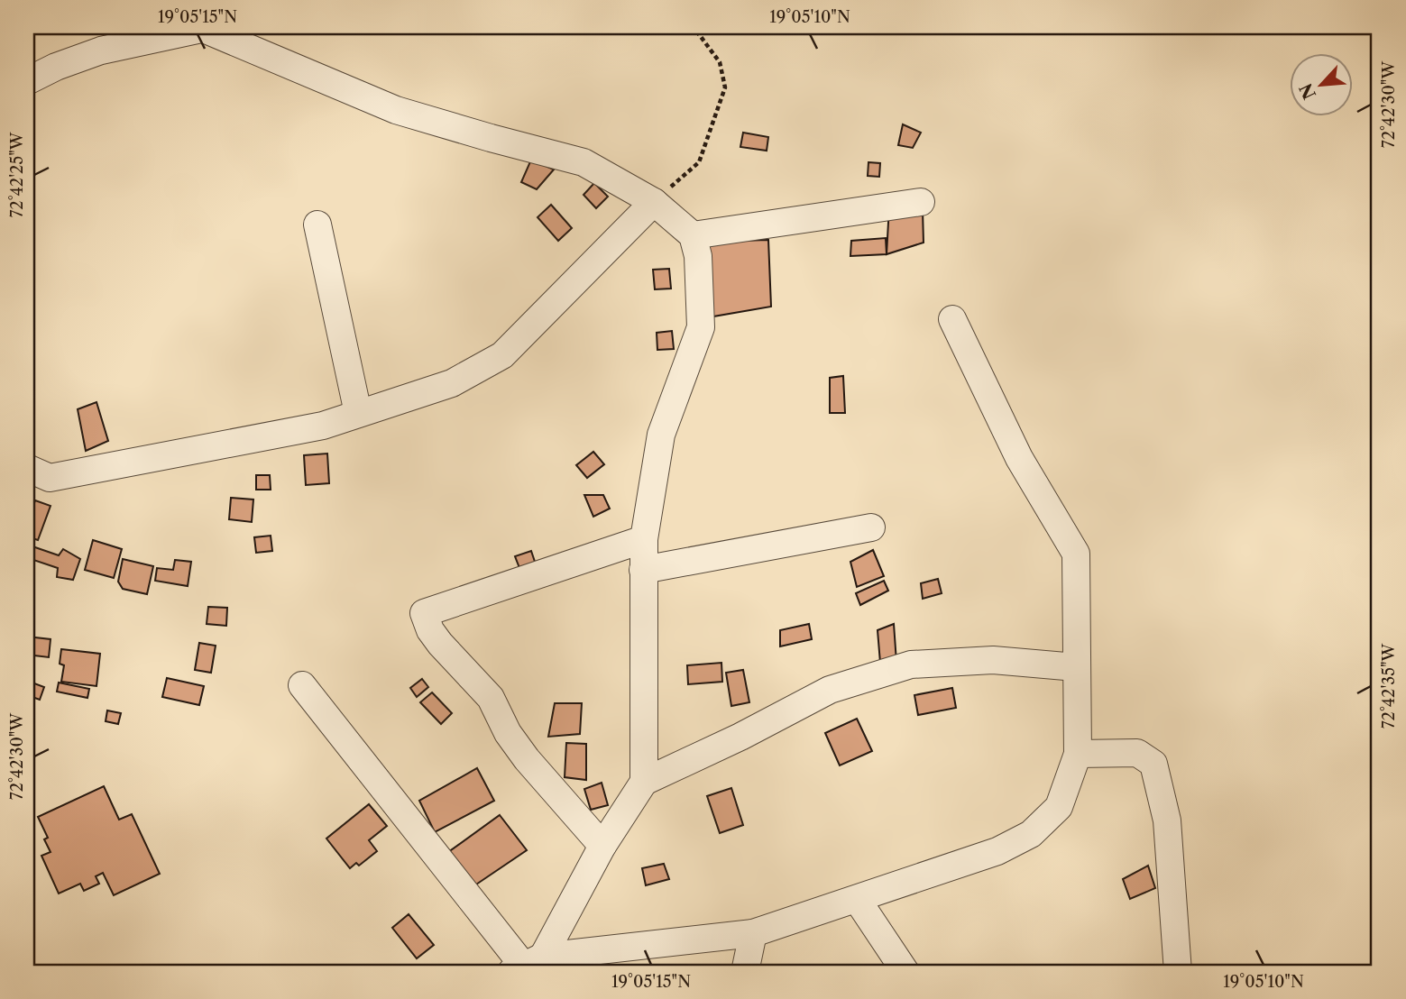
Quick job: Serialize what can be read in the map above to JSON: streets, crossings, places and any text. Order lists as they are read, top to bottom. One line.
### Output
{"north":"bottom left","coordinates":["19°05'15\"N","19°05'10\"N","72°42'30\"W","72°42'25\"W","72°42'35\"W"]}
